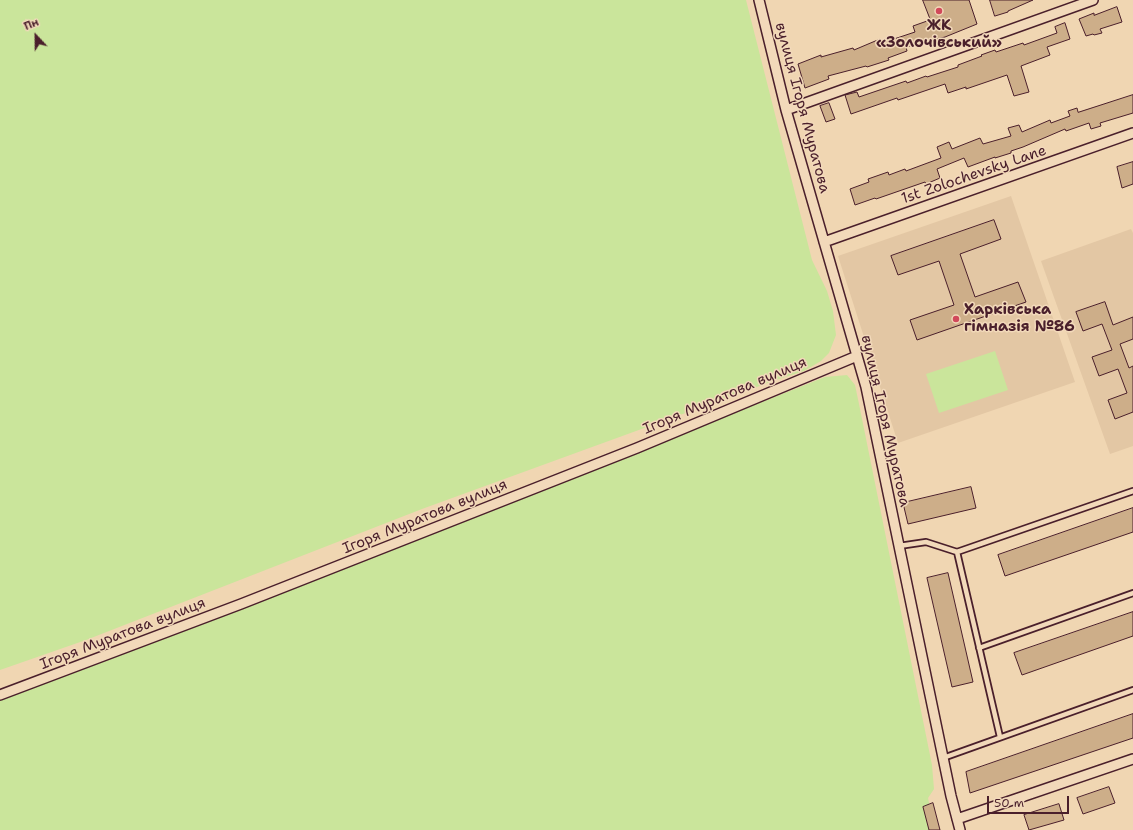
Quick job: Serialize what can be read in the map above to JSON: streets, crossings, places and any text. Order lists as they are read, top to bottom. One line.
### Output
{"streets":{"street":["вулиця Ігоря Муратова","1st Zolochevsky Lane","Ігоря Муратова вулиця"]},"crossings":[["вулиця Ігоря Муратова","1st Zolochevsky Lane"],["вулиця Ігоря Муратова","Ігоря Муратова вулиця"]],"places":["ЖК «Золочівський»","Харківська гімназія №86"],"scale_bar":"50 m","north":"top"}
